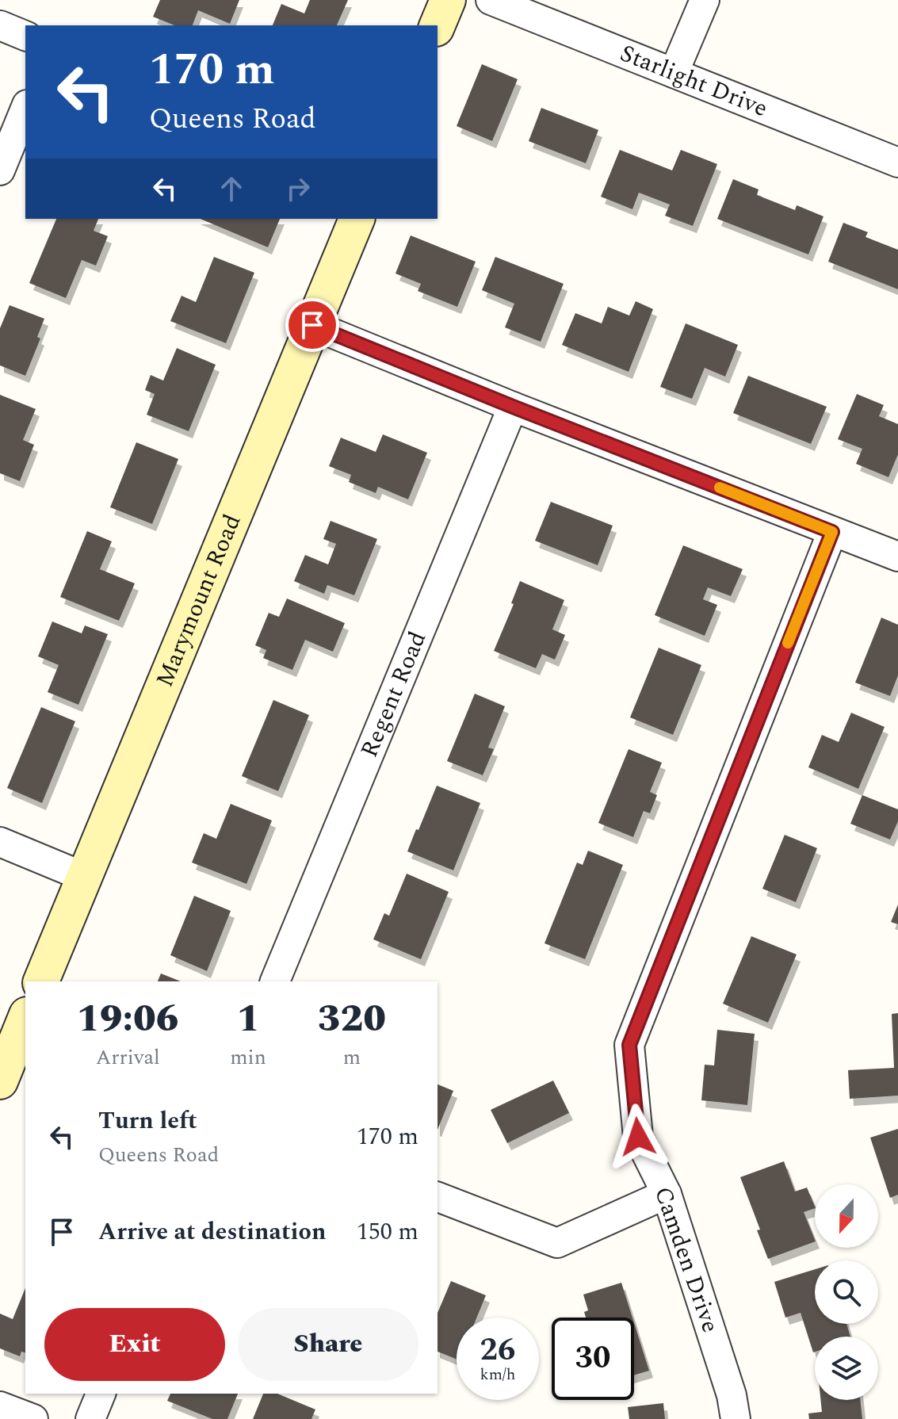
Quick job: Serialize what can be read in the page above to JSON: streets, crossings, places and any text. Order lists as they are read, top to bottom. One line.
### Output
{"streets":{"street":["Starlight Drive","Marymount Road","Regent Road","Camden Drive"]},"north":"bottom","page":{"turn":["170 m","Queens Road"],"eta":["19:06","Arrival","1","min","320","m"],"list":[{"name":"Turn left","note":"Queens Road","value":"170 m"},{"name":"Arrive at destination","value":"150 m"}],"buttons":["Exit","Share"],"speed":"26 km/h","limit":"30"}}
